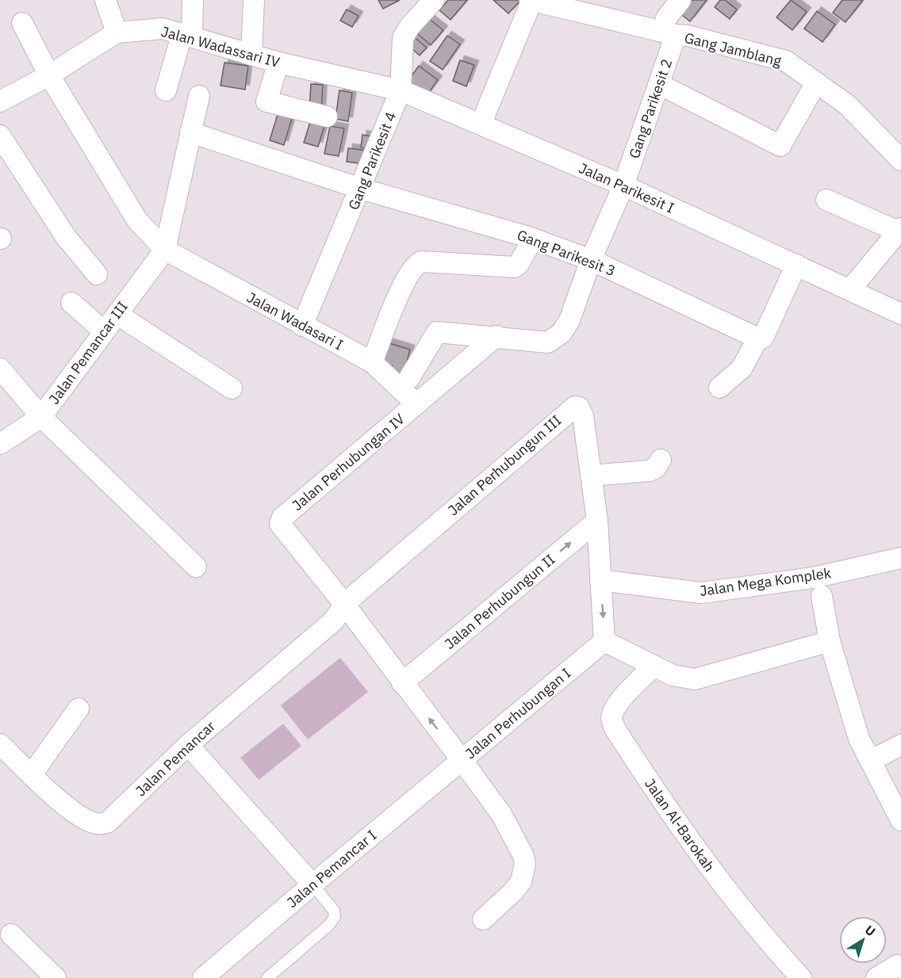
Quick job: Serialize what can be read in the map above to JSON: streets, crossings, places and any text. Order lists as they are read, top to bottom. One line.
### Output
{"streets":{"street":["Jalan Wadassari IV","Gang Jamblang","Gang Parikesit 2","Gang Parikesit 4","Jalan Parikesit I","Gang Parikesit 3","Jalan Wadasari I","Jalan Pemancar III","Jalan Perhubungan IV","Jalan Perhubungun III","Jalan Mega Komplek","Jalan Perhubungun II","Jalan Perhubungan I","Jalan Pemancar","Jalan Al-Barokah","Jalan Pemancar I"]},"crossings":[["Jalan Wadassari IV","Gang Parikesit 4"],["Jalan Wadassari IV","Jalan Parikesit I"],["Jalan Wadassari IV","Jalan Wadasari I"],["Gang Jamblang","Gang Parikesit 2"],["Gang Parikesit 2","Jalan Parikesit I"],["Gang Parikesit 2","Gang Parikesit 3"],["Gang Parikesit 2","Jalan Perhubungan IV"],["Gang Parikesit 4","Jalan Parikesit I"],["Gang Parikesit 4","Gang Parikesit 3"],["Gang Parikesit 4","Jalan Wadasari I"],["Jalan Wadasari I","Jalan Pemancar III"],["Jalan Wadasari I","Jalan Perhubungan IV"],["Jalan Perhubungan IV","Jalan Perhubungun III"],["Jalan Perhubungan IV","Jalan Perhubungan I"],["Jalan Perhubungan IV","Jalan Pemancar"],["Jalan Perhubungun III","Jalan Mega Komplek"],["Jalan Perhubungun III","Jalan Perhubungun II"],["Jalan Perhubungun III","Jalan Perhubungan I"],["Jalan Perhubungun III","Jalan Pemancar"],["Jalan Perhubungun II","Jalan Perhubungan I"],["Jalan Perhubungan I","Jalan Pemancar"],["Jalan Perhubungan I","Jalan Pemancar I"]],"one_way":["Jalan Perhubungun II"],"north":"top right"}
